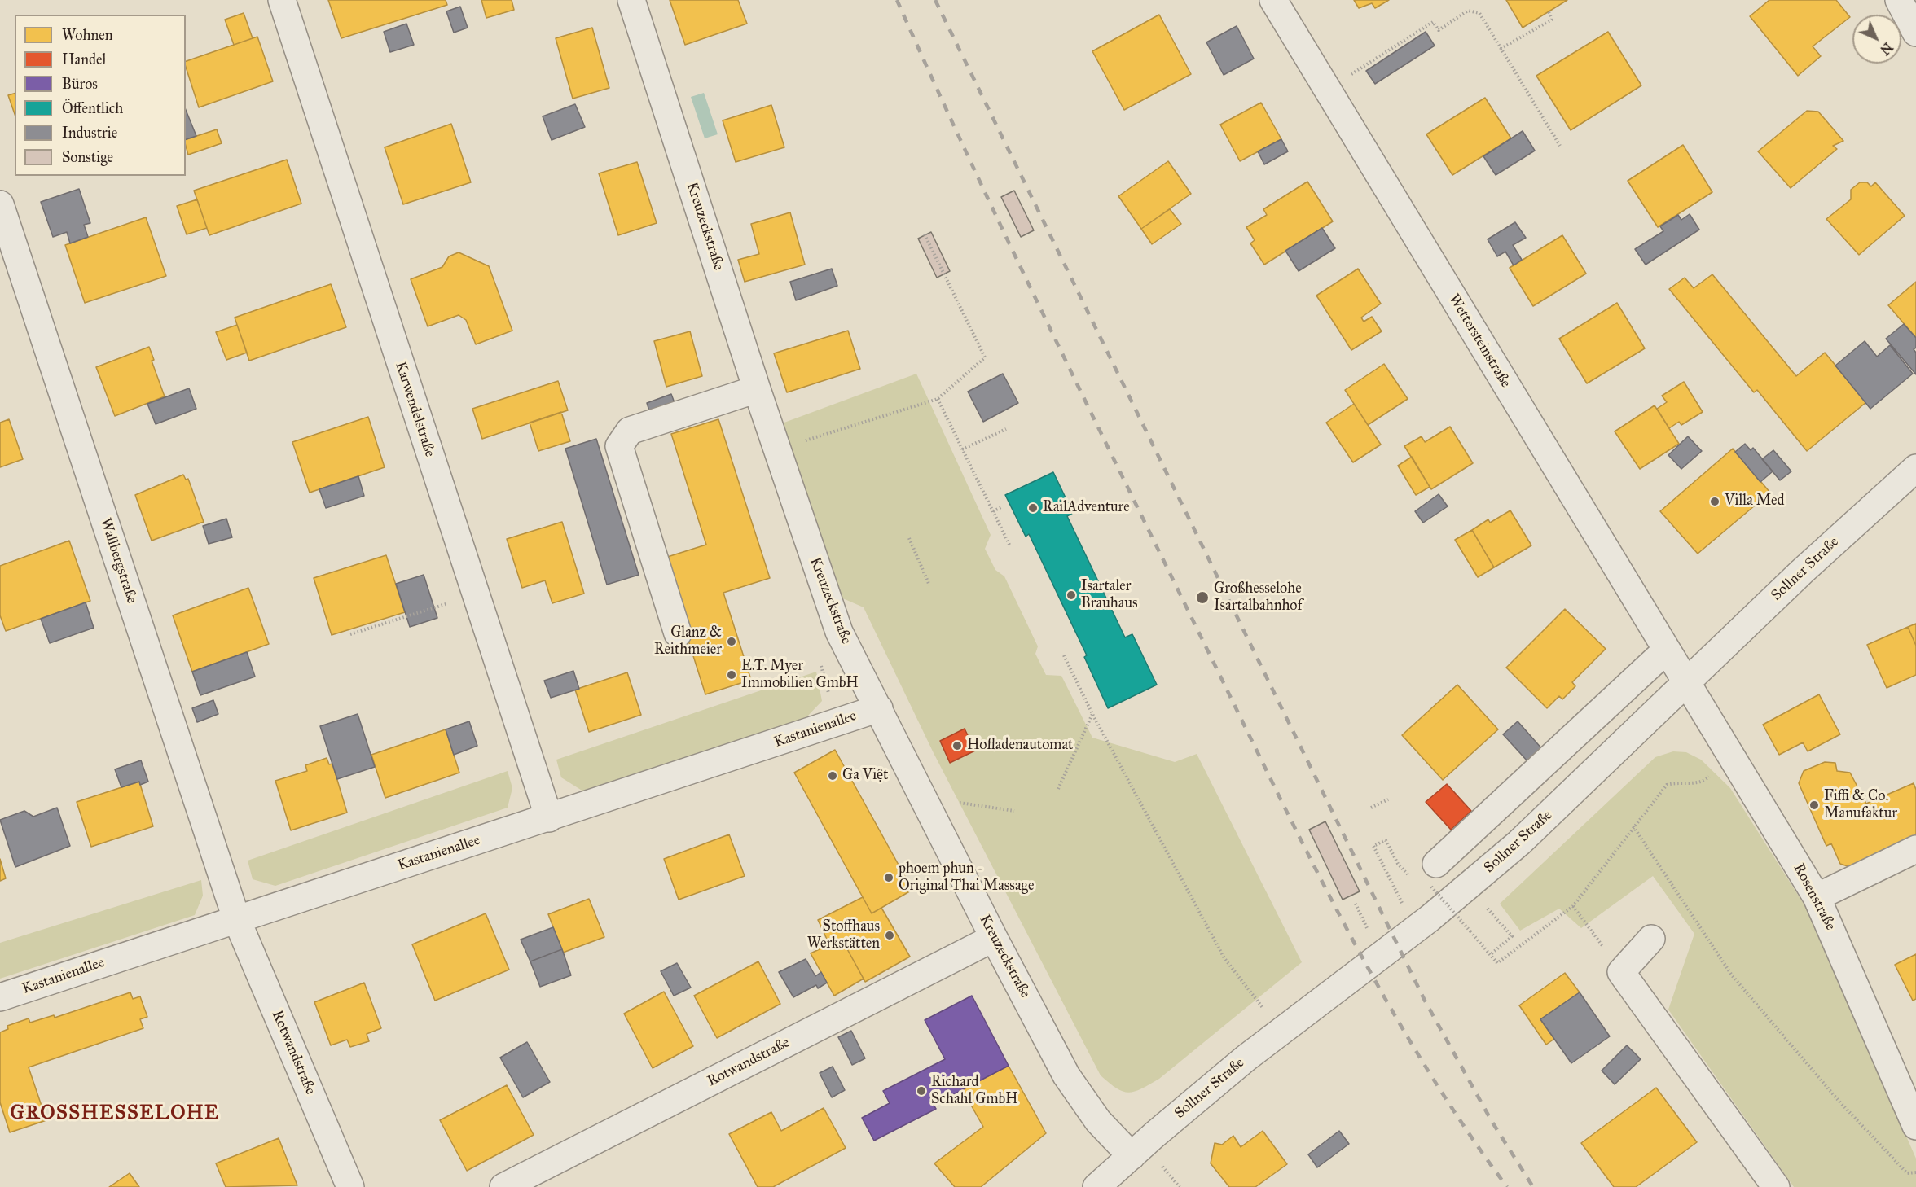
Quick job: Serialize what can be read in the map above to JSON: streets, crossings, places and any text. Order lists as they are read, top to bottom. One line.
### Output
{"streets":{"street":["Kreuzeckstraße","Wettersteinstraße","Karwendelstraße","Wallbergstraße","Sollner Straße","Kastanienallee","Rosenstraße","Rotwandstraße"]},"crossings":[["Kreuzeckstraße","Sollner Straße"],["Kreuzeckstraße","Kastanienallee"],["Kreuzeckstraße","Rotwandstraße"],["Wettersteinstraße","Sollner Straße"],["Wettersteinstraße","Rosenstraße"],["Karwendelstraße","Kastanienallee"],["Wallbergstraße","Kastanienallee"],["Wallbergstraße","Rotwandstraße"],["Sollner Straße","Rosenstraße"],["Kastanienallee","Rotwandstraße"]],"districts":["GROSSHESSELOHE"],"places":["Villa Med","RailAdventure","Isartaler Brauhaus","Großhesselohe Isartalbahnhof","Glanz & Reithmeier","E.T. Myer Immobilien GmbH","Hofladenautomat","Ga Việt","Fiffi & Co. Manufaktur","phoem phun - Original Thai Massage","Stoffhaus Werkstätten","Richard Schahl GmbH"],"legend":["Wohnen","Handel","Büros","Öffentlich","Industrie","Sonstige"],"north":"bottom right"}
